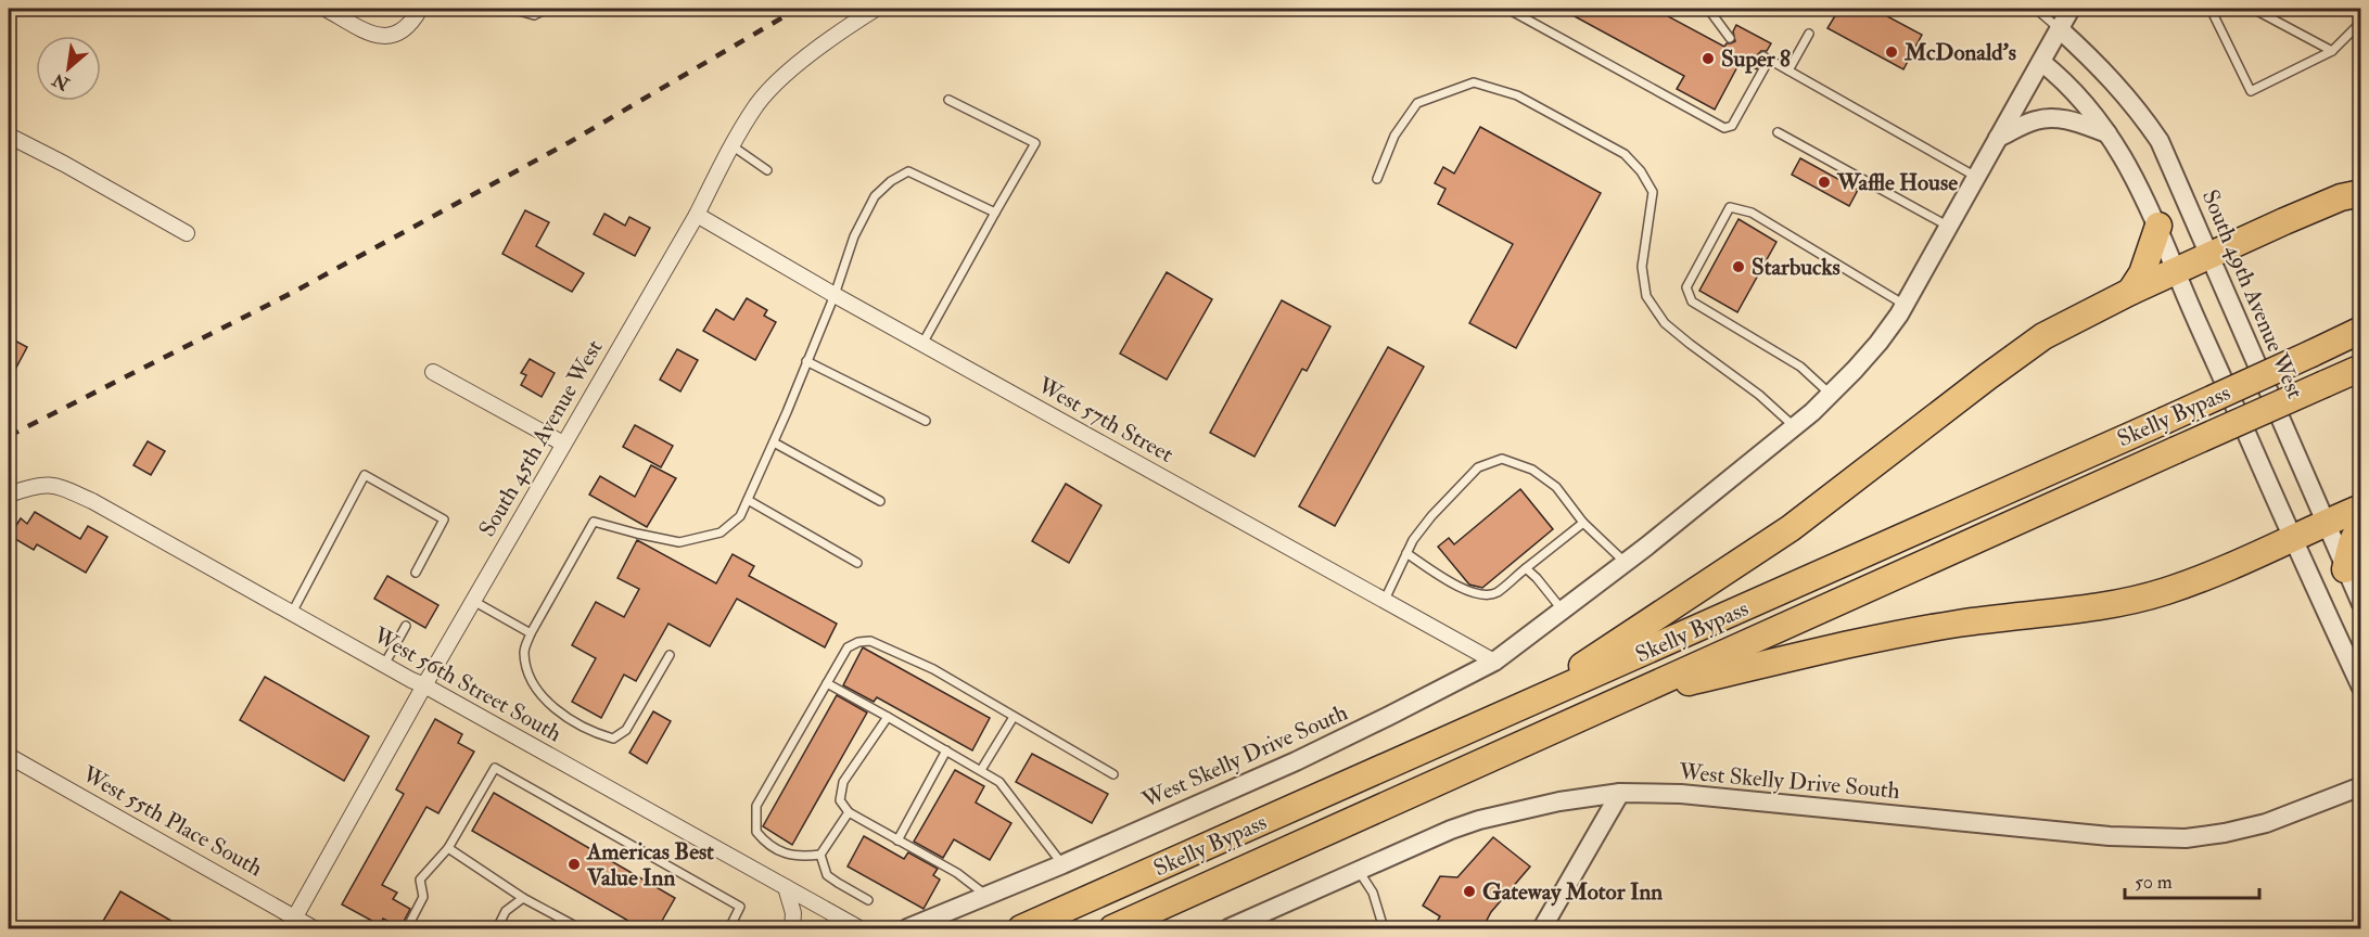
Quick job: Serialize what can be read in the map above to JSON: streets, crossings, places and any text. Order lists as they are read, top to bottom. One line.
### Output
{"streets":{"highway":["Skelly Bypass"],"street":["South 49th Avenue West","West 57th Street","South 45th Avenue West","West 56th Street South","West Skelly Drive South","West 55th Place South"]},"crossings":[["West 57th Street","South 45th Avenue West"],["West 57th Street","West Skelly Drive South"],["South 45th Avenue West","West 56th Street South"],["South 45th Avenue West","West 55th Place South"]],"places":["McDonald's","Super 8","Waffle House","Starbucks","Americas Best Value Inn","Gateway Motor Inn"],"scale_bar":"50 m","north":"bottom left"}
